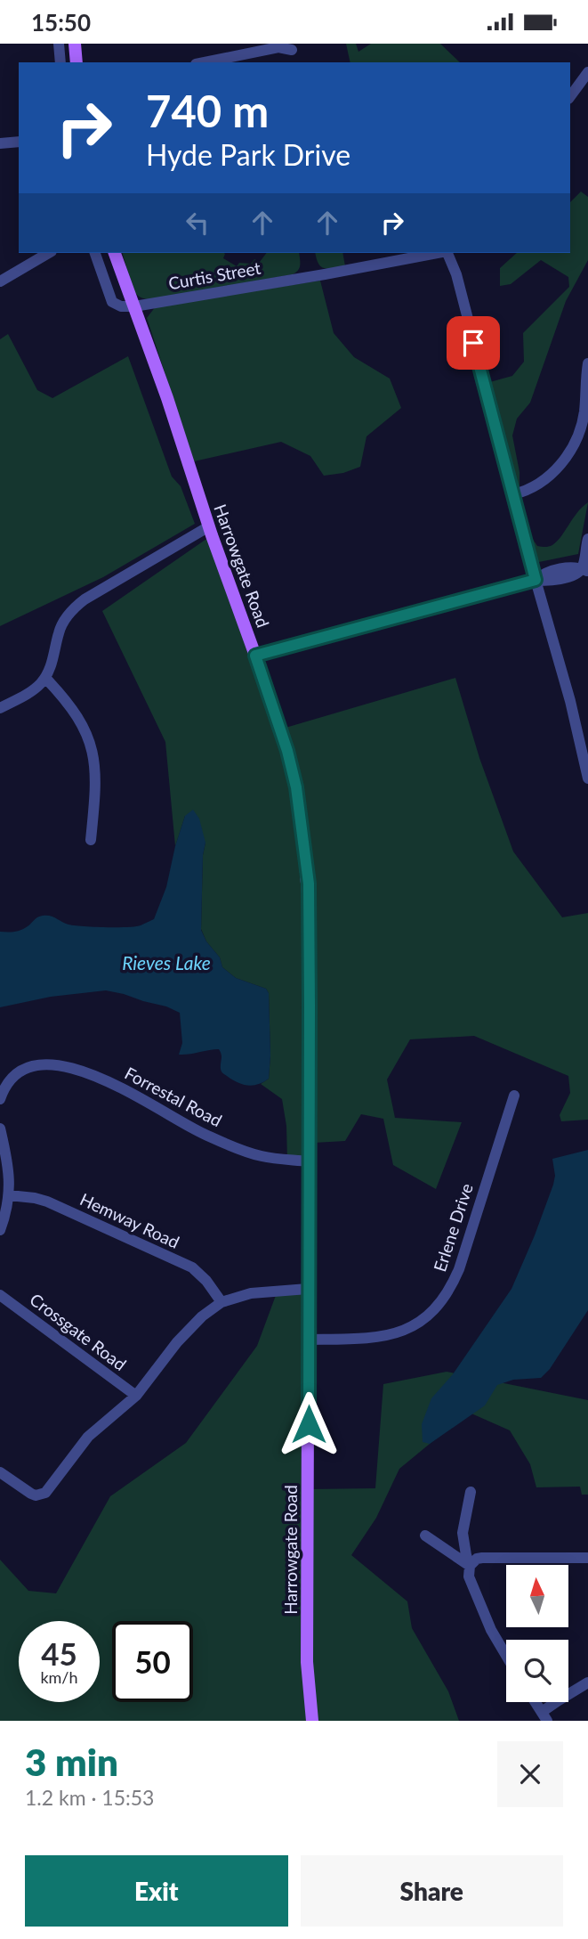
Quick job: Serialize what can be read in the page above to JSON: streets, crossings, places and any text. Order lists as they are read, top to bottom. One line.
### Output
{"streets":{"main road":["Harrowgate Road"],"street":["Curtis Street","Forrestal Road","Hemway Road","Erlene Drive","Crossgate Road"]},"crossings":[["Curtis Street","Harrowgate Road"],["Harrowgate Road","Forrestal Road"],["Harrowgate Road","Erlene Drive"]],"water":["Rieves Lake"],"north":"top","page":{"status":"15:50","turn":["740 m","Hyde Park Drive"],"speed":"45 km/h","limit":"50","heading":["3 min","1.2 km · 15:53"],"buttons":["Exit","Share"]}}
